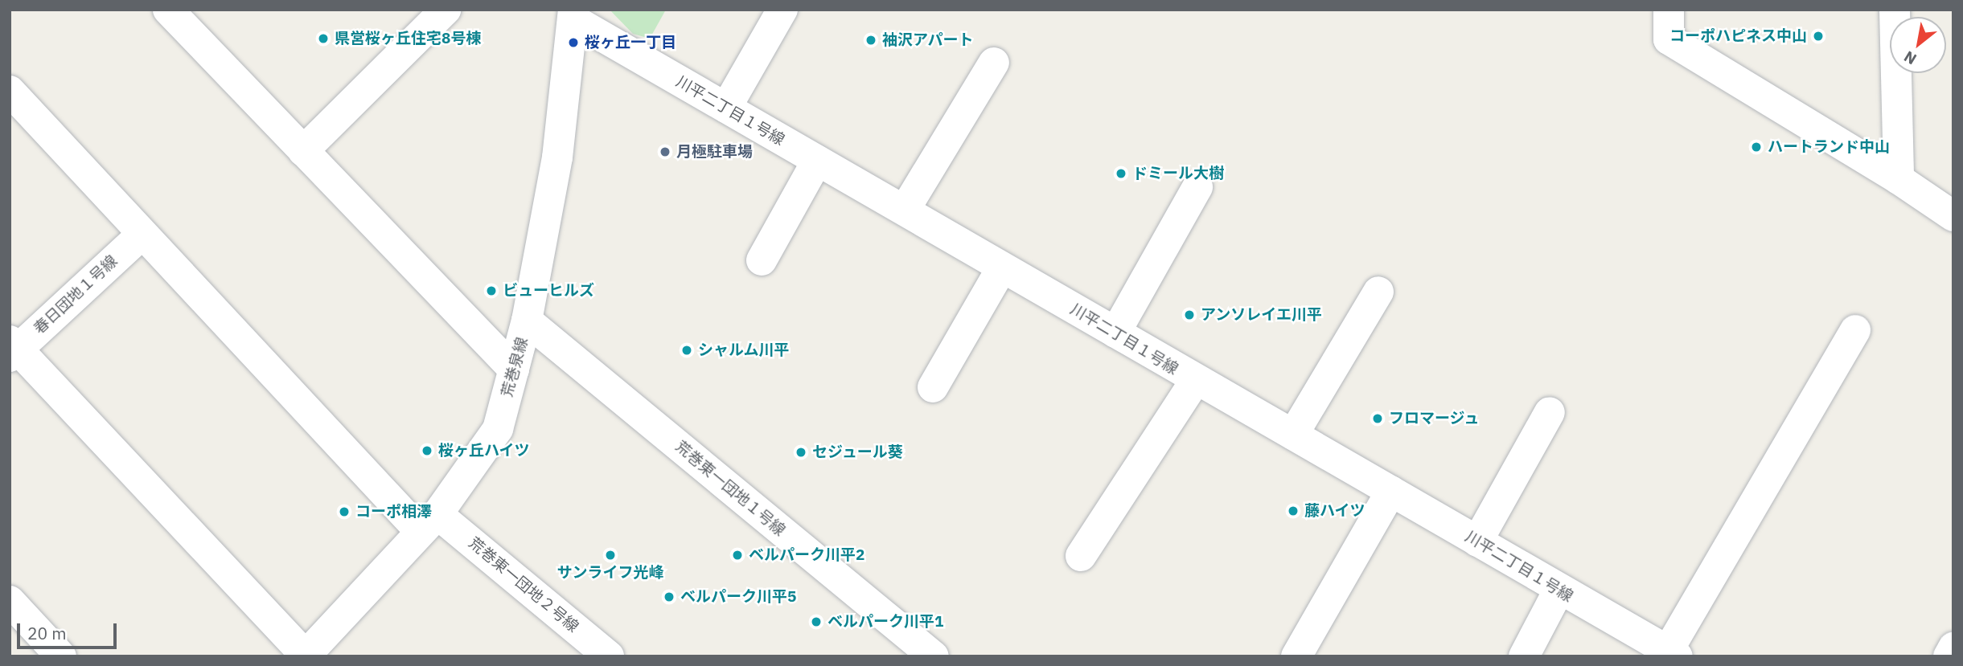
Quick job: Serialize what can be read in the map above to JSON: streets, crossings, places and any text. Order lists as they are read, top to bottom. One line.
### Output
{"streets":{"street":["川平二丁目１号線","春日団地１号線","荒巻泉線","荒巻東一団地１号線","荒巻東一団地２号線"]},"crossings":[["川平二丁目１号線","荒巻泉線"],["春日団地１号線","荒巻東一団地２号線"],["荒巻泉線","荒巻東一団地１号線"],["荒巻泉線","荒巻東一団地２号線"]],"places":["コーポハピネス中山","県営桜ヶ丘住宅8号棟","袖沢アパート","桜ヶ丘一丁目","ハートランド中山","月極駐車場","ドミール大樹","ビューヒルズ","アンソレイエ川平","シャルム川平","フロマージュ","桜ヶ丘ハイツ","セジュール葵","藤ハイツ","コーポ相澤","サンライフ光峰","ベルパーク川平2","ベルパーク川平5","ベルパーク川平1"],"scale_bar":"20 m","north":"bottom left"}
